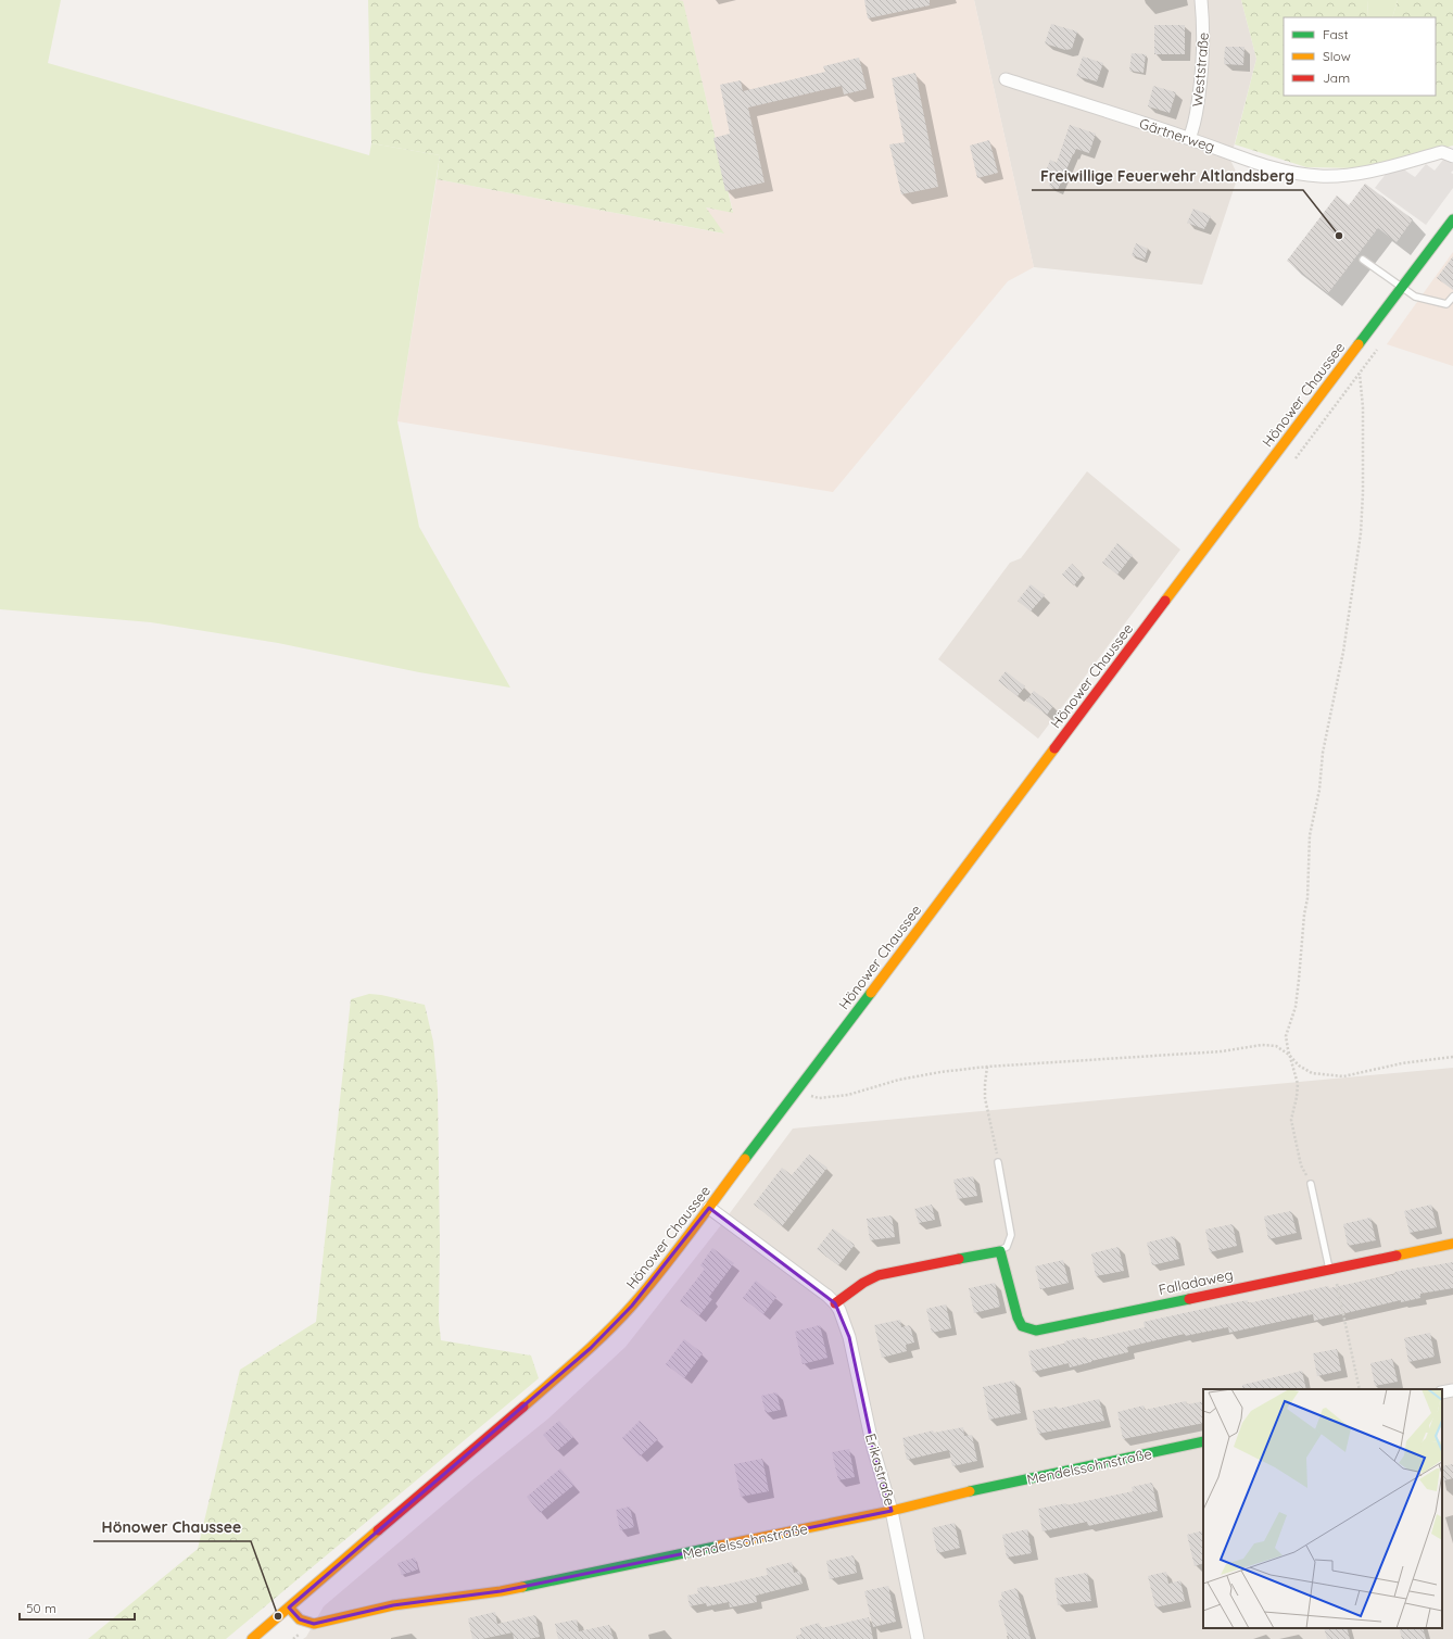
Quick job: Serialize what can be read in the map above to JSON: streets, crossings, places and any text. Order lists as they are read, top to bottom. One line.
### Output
{"streets":{"street":["Weststraße","Gärtnerweg","Hönower Chaussee","Falladaweg","Mendelssohnstraße","Erikastraße"]},"crossings":[["Weststraße","Gärtnerweg"],["Hönower Chaussee","Mendelssohnstraße"],["Hönower Chaussee","Erikastraße"],["Mendelssohnstraße","Erikastraße"]],"places":["Freiwillige Feuerwehr Altlandsberg","Hönower Chaussee"],"legend":["Fast","Slow","Jam"],"scale_bar":"50 m"}
